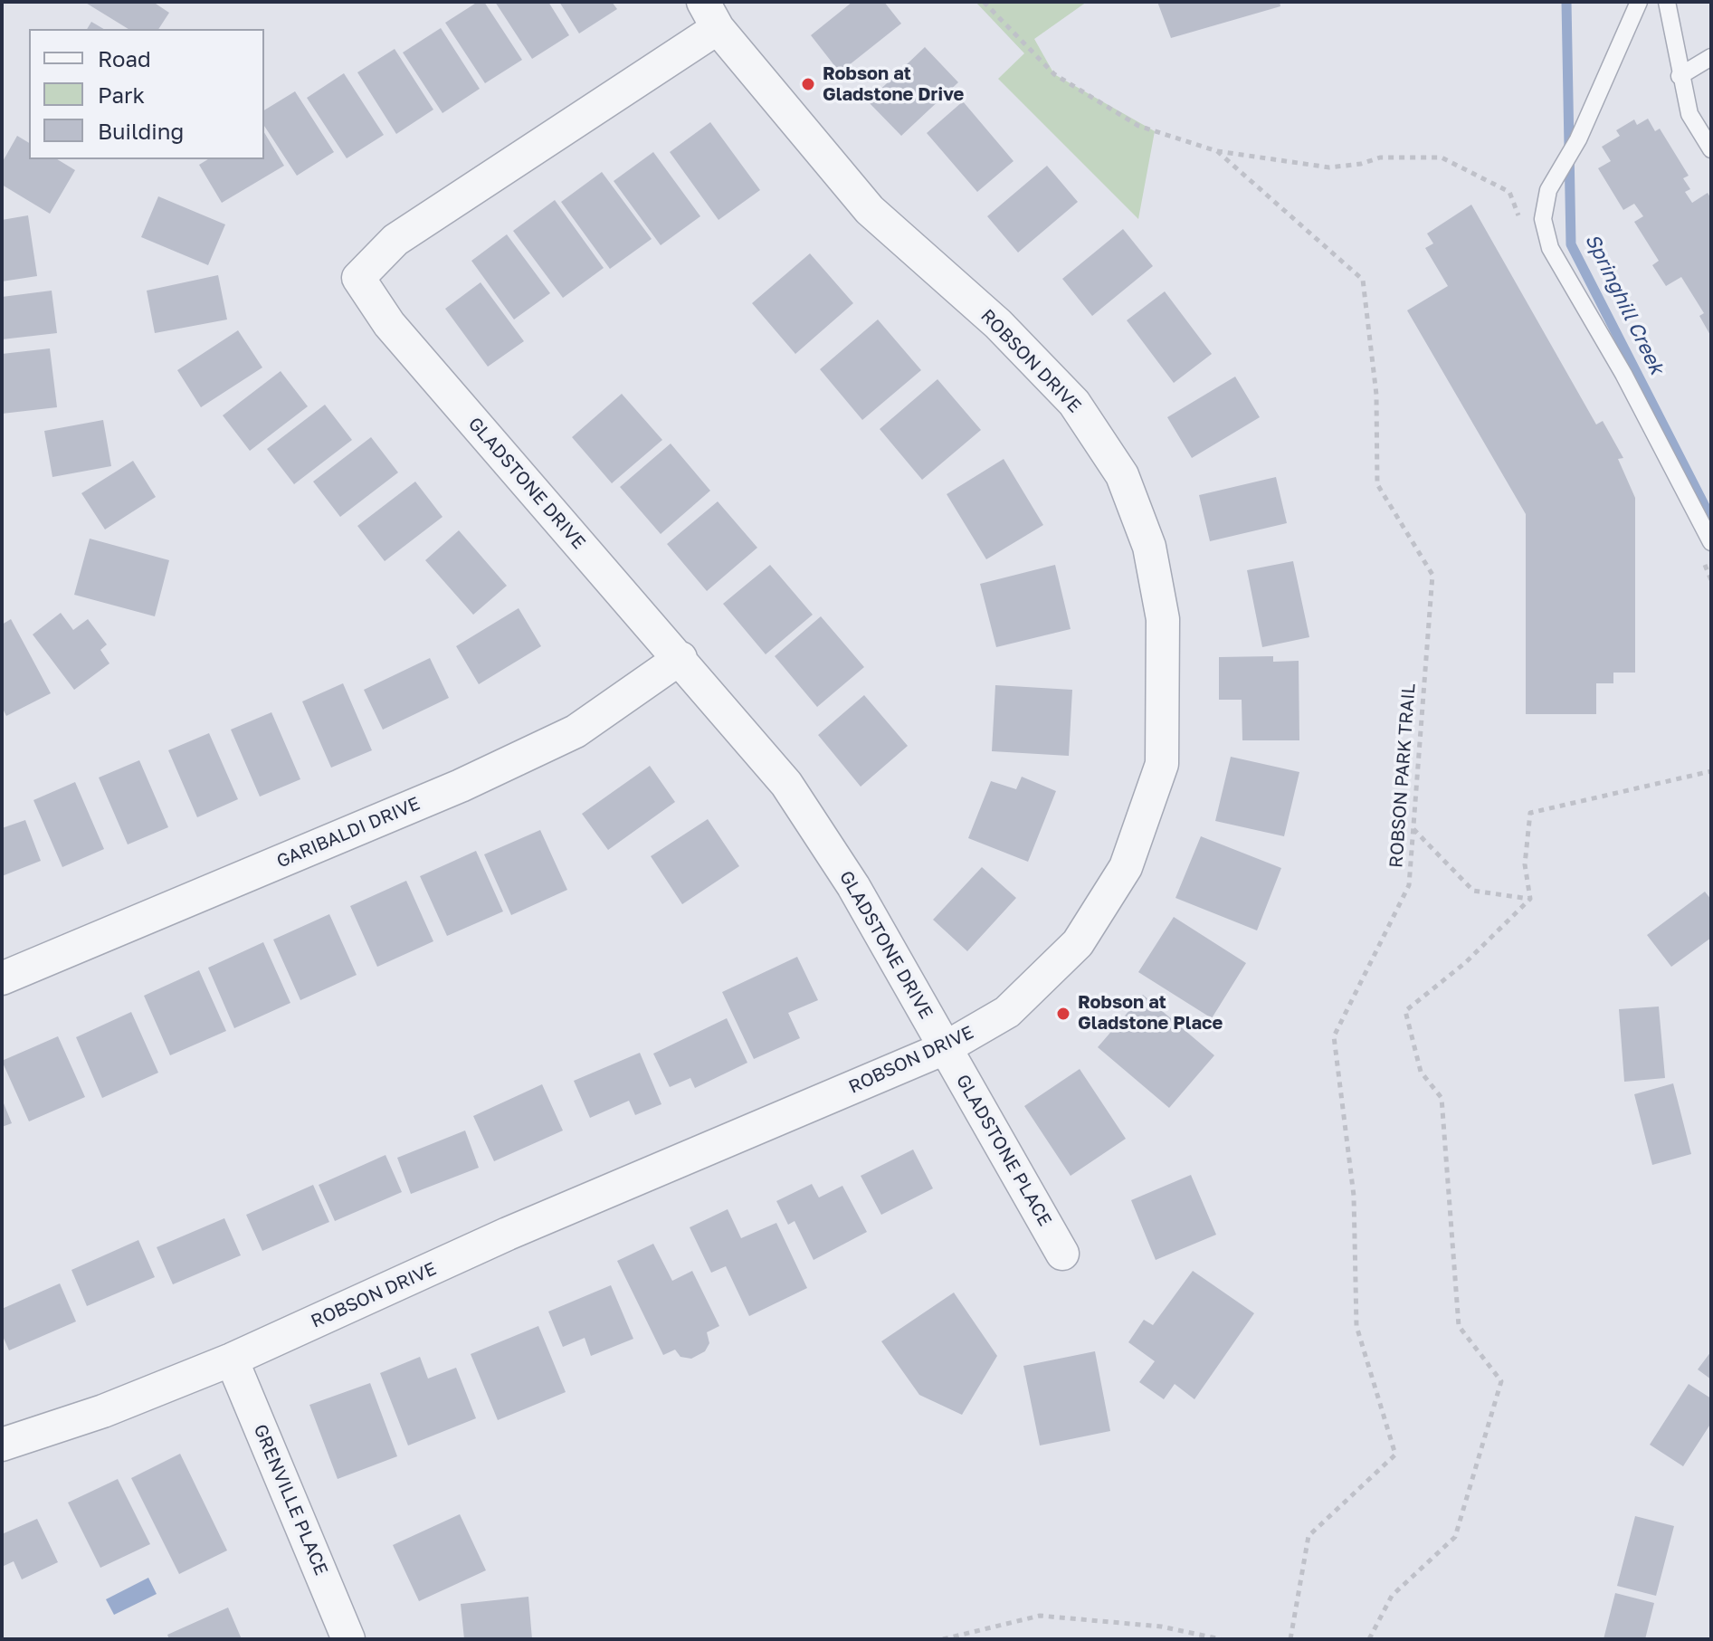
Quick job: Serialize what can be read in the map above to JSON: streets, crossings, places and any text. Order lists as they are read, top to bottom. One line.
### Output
{"streets":{"street":["ROBSON DRIVE","GLADSTONE DRIVE","GARIBALDI DRIVE","GLADSTONE PLACE","GRENVILLE PLACE"],"path":["ROBSON PARK TRAIL"]},"crossings":[["ROBSON DRIVE","GLADSTONE DRIVE"],["ROBSON DRIVE","GLADSTONE PLACE"],["ROBSON DRIVE","GRENVILLE PLACE"],["GLADSTONE DRIVE","GARIBALDI DRIVE"],["GLADSTONE DRIVE","GLADSTONE PLACE"]],"water":["Springhill Creek"],"places":["Robson at Gladstone Drive","Robson at Gladstone Place"],"legend":["Road","Park","Building"]}
